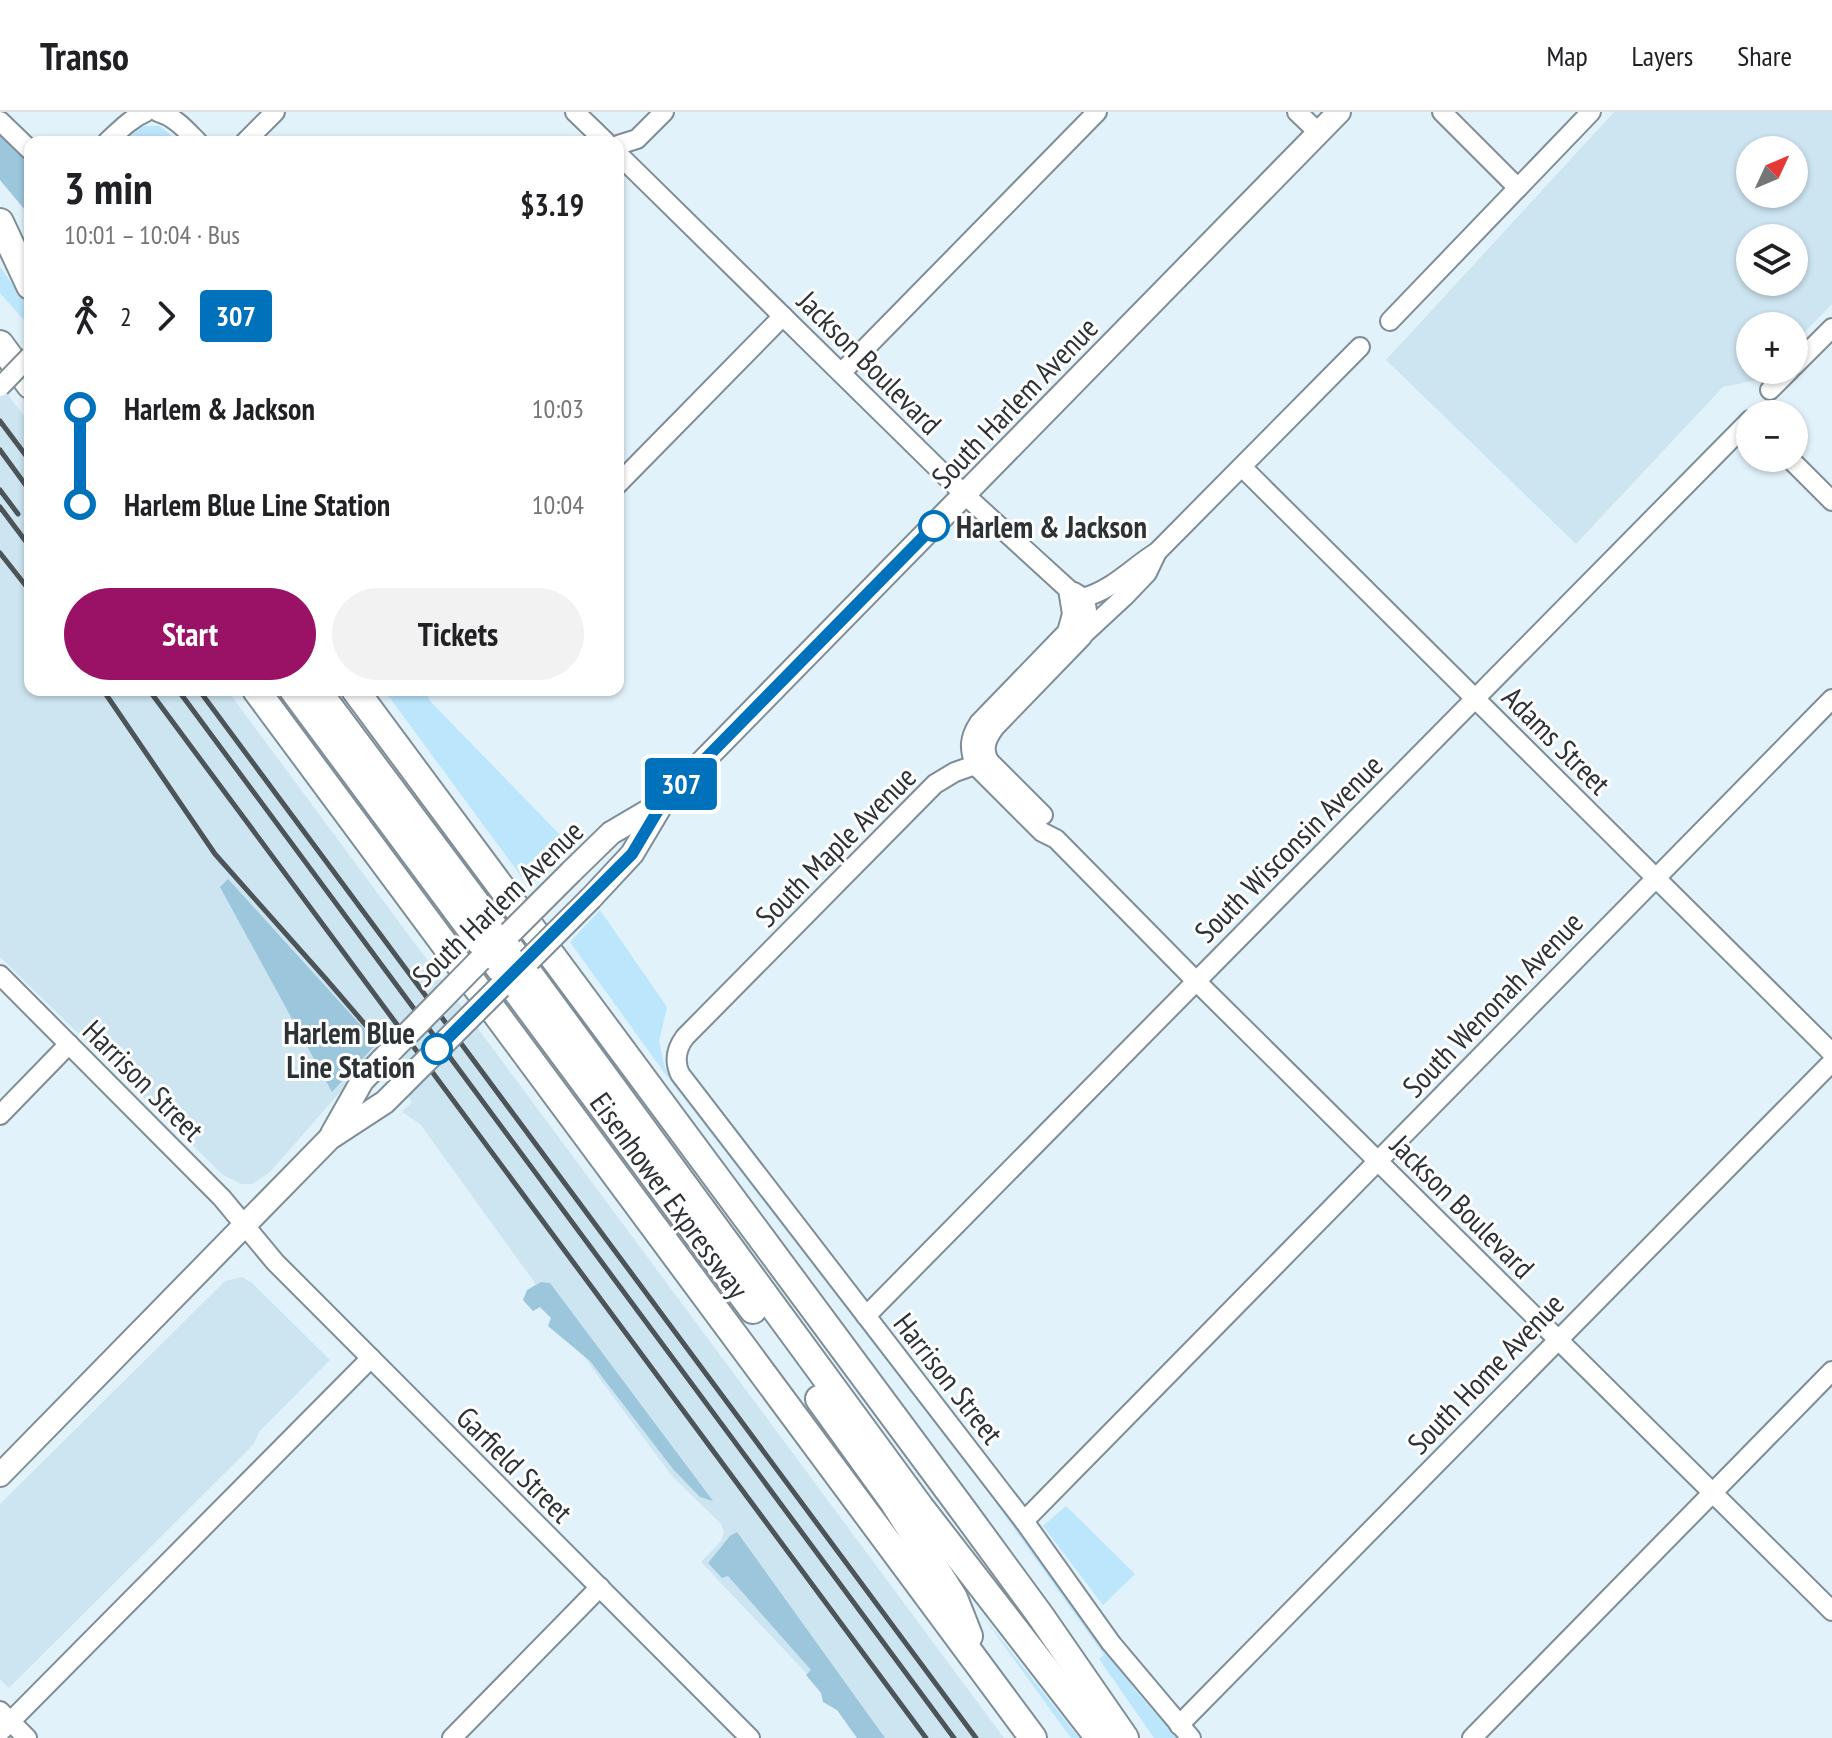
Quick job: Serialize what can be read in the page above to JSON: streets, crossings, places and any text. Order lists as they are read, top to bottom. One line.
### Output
{"streets":{"highway":["Eisenhower Expressway"],"main road":["South Harlem Avenue"],"street":["Jackson Boulevard","Adams Street","South Maple Avenue","South Wisconsin Avenue","South Wenonah Avenue","Harrison Street","South Home Avenue","Garfield Street"]},"crossings":[["Jackson Boulevard","South Harlem Avenue"],["Jackson Boulevard","South Maple Avenue"],["Jackson Boulevard","South Wisconsin Avenue"],["Jackson Boulevard","South Wenonah Avenue"],["Jackson Boulevard","South Home Avenue"],["South Harlem Avenue","Harrison Street"],["South Harlem Avenue","Garfield Street"],["Adams Street","South Wisconsin Avenue"],["Adams Street","South Wenonah Avenue"],["South Maple Avenue","Harrison Street"],["South Wisconsin Avenue","Harrison Street"],["South Wenonah Avenue","Harrison Street"],["Harrison Street","South Home Avenue"],["Harrison Street","Garfield Street"]],"places":["Harlem & Jackson","Harlem Blue Line Station"],"lines":["bus line 307"],"north":"top right","page":{"header":"Transo","nav":["Map","Layers","Share"],"on_map":"307","map_buttons":["+","−"],"heading":["3 min","10:01 – 10:04 · Bus","$3.19"],"legs":["2","307"],"list":[{"name":"Harlem & Jackson","value":"10:03"},{"name":"Harlem Blue Line Station","value":"10:04"}],"buttons":["Start","Tickets"]}}
